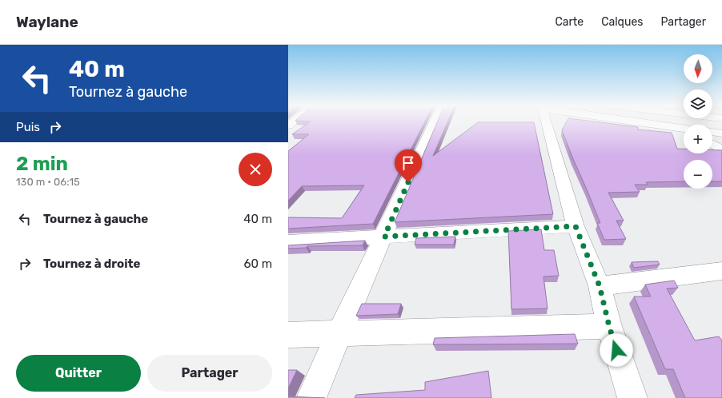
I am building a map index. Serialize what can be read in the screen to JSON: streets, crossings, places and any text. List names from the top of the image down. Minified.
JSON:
{"north":"bottom","page":{"header":"Waylane","nav":["Carte","Calques","Partager"],"turn":["40 m","Tournez à gauche"],"map_buttons":["+","−"],"then":"Puis","heading":["2 min","130 m · 06:15"],"list":[{"name":"Tournez à gauche","value":"40 m"},{"name":"Tournez à droite","value":"60 m"}],"buttons":["Quitter","Partager"]}}
